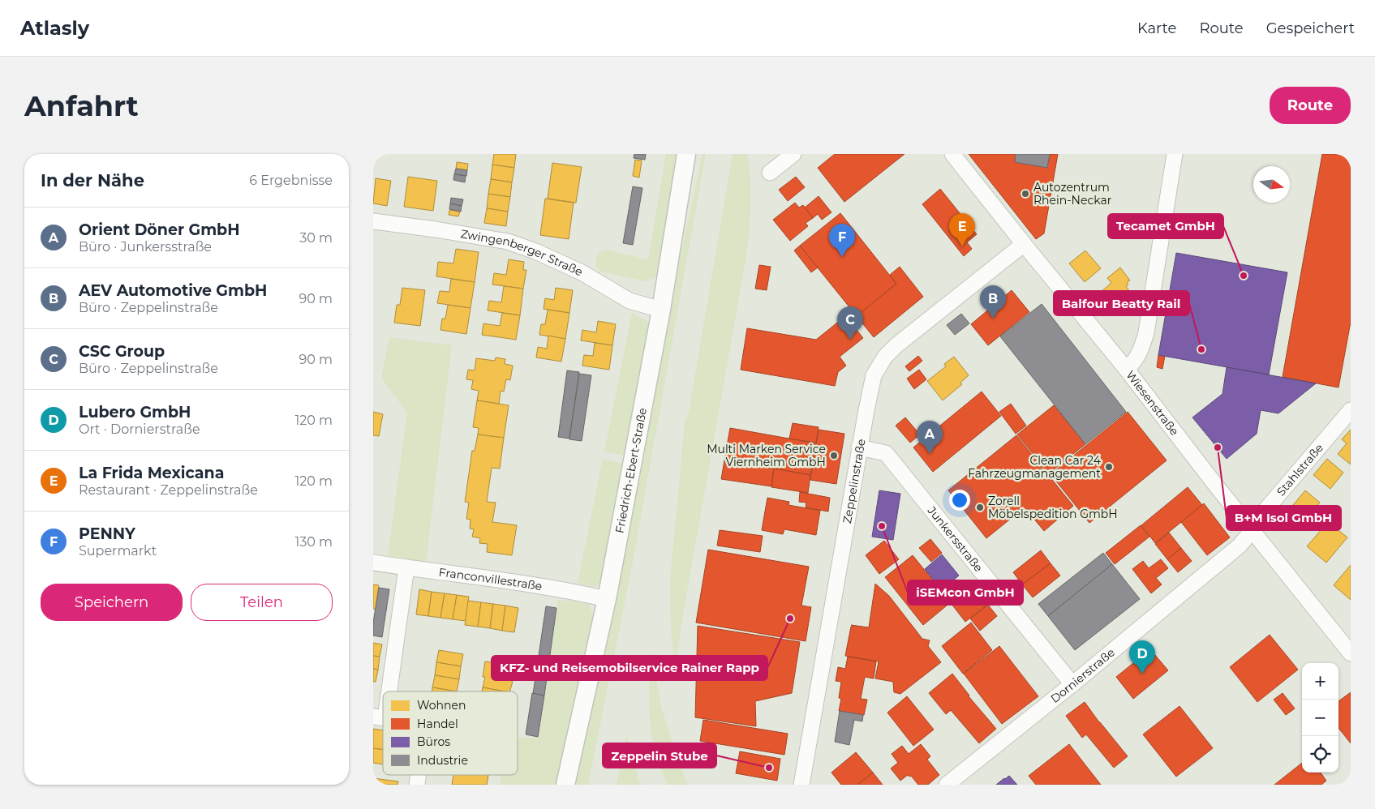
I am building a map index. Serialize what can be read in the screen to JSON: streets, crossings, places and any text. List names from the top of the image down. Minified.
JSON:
{"streets":{"street":["Zwingenberger Straße","Wiesenstraße","Stahlstraße","Friedrich-Ebert-Straße","Zeppelinstraße","Junkersstraße","Franconvillestraße","Dornierstraße"]},"crossings":[["Zwingenberger Straße","Friedrich-Ebert-Straße"],["Wiesenstraße","Stahlstraße"],["Wiesenstraße","Zeppelinstraße"],["Wiesenstraße","Dornierstraße"],["Stahlstraße","Dornierstraße"],["Friedrich-Ebert-Straße","Franconvillestraße"],["Zeppelinstraße","Junkersstraße"],["Junkersstraße","Dornierstraße"]],"places":["Autozentrum Rhein-Neckar","Tecamet GmbH","Balfour Beatty Rail","B+M Isol GmbH","Multi Marken Service Viernheim GmbH","Clean Car 24 Fahrzeugmanagement","Zorell Möbelspedition GmbH","iSEMcon GmbH","KFZ- und Reisemobilservice Rainer Rapp","Zeppelin Stube"],"legend":["Wohnen","Handel","Büros","Industrie"],"north":"right","page":{"header":"Atlasly","nav":["Karte","Route","Gespeichert"],"buttons":["Route",["Speichern","Teilen"]],"title":"Anfahrt","heading":["In der Nähe","6 Ergebnisse"],"list":[{"mark":"A","name":"Orient Döner GmbH","note":"Büro · Junkersstraße","value":"30 m"},{"mark":"B","name":"AEV Automotive GmbH","note":"Büro · Zeppelinstraße","value":"90 m"},{"mark":"C","name":"CSC Group","note":"Büro · Zeppelinstraße","value":"90 m"},{"mark":"D","name":"Lubero GmbH","note":"Ort · Dornierstraße","value":"120 m"},{"mark":"E","name":"La Frida Mexicana","note":"Restaurant · Zeppelinstraße","value":"120 m"},{"mark":"F","name":"PENNY","note":"Supermarkt","value":"130 m"}],"pins":["E","F","B","C","A","D"],"map_buttons":["+","−"]}}
